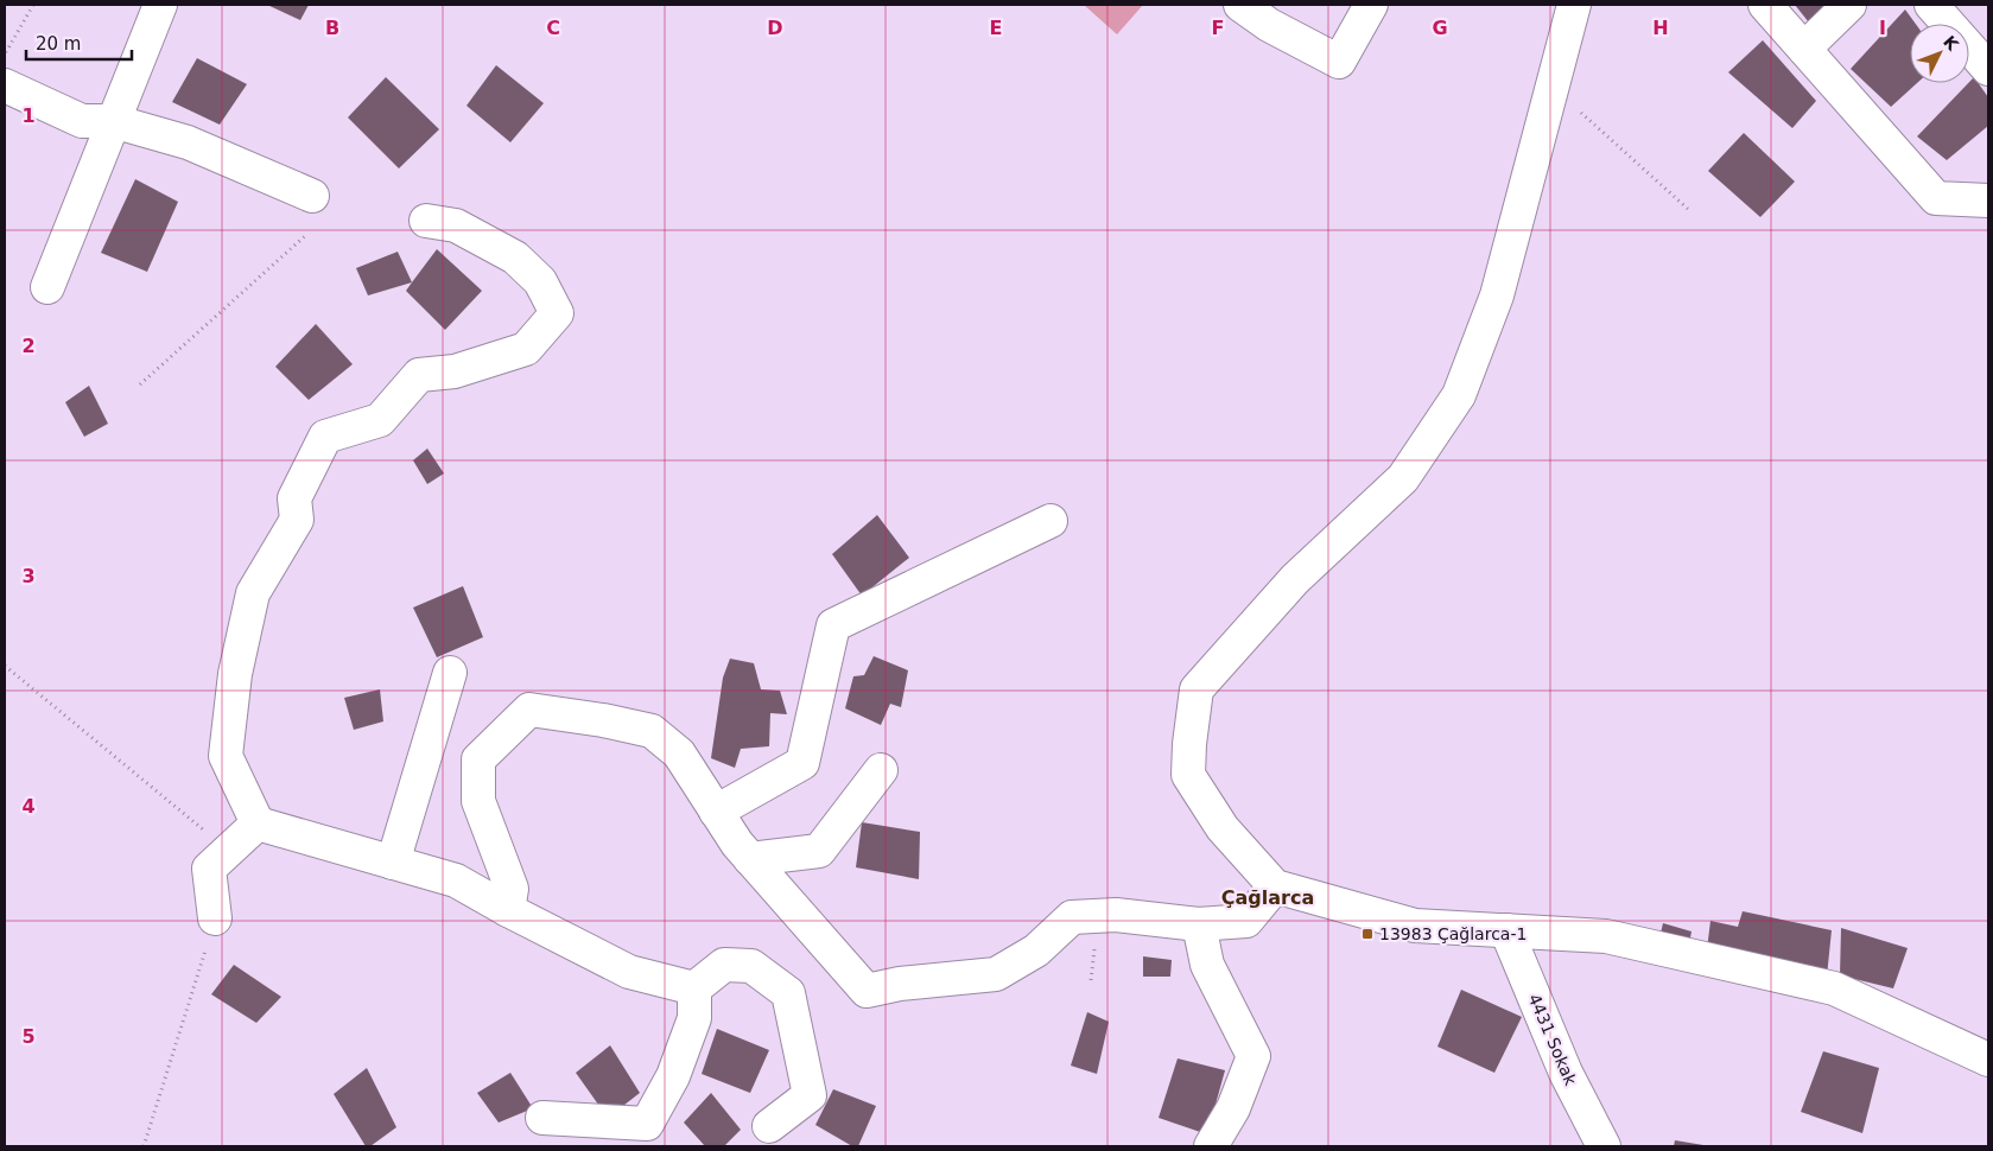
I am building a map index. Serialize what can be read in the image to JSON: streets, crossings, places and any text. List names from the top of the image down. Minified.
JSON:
{"streets":{"street":["4431 Sokak"]},"districts":["Çağlarca"],"places":{"transit":["13983 Çağlarca-1"]},"scale_bar":"20 m","north":"top right","grid":{"columns":["B","C","D","E","F","G","H","I"],"rows":["1","2","3","4","5"]}}
